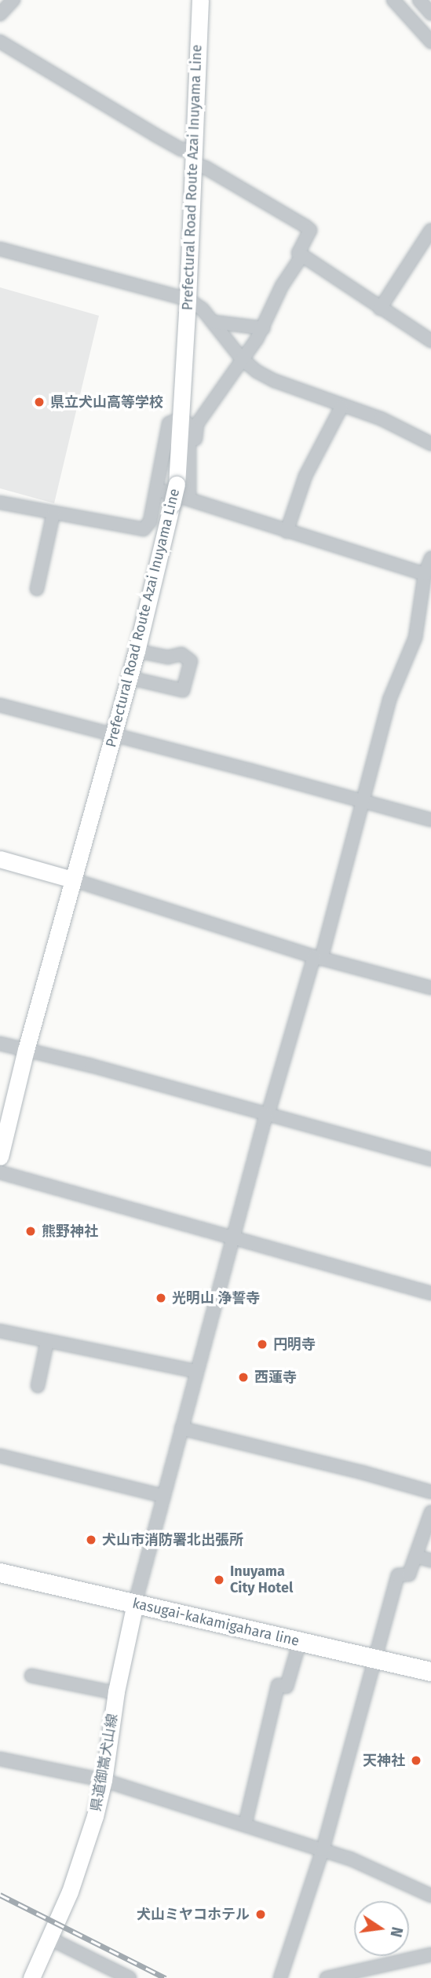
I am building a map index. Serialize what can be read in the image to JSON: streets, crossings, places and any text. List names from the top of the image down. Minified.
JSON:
{"streets":{"main road":["Prefectural Road Route Azai Inuyama Line","kasugai-kakamigahara line","県道御嵩犬山線"]},"crossings":[["kasugai-kakamigahara line","県道御嵩犬山線"]],"places":["県立犬山高等学校","熊野神社","光明山 浄誓寺","円明寺","西蓮寺","犬山市消防署北出張所","Inuyama City Hotel","天神社","犬山ミヤコホテル"],"north":"right"}
